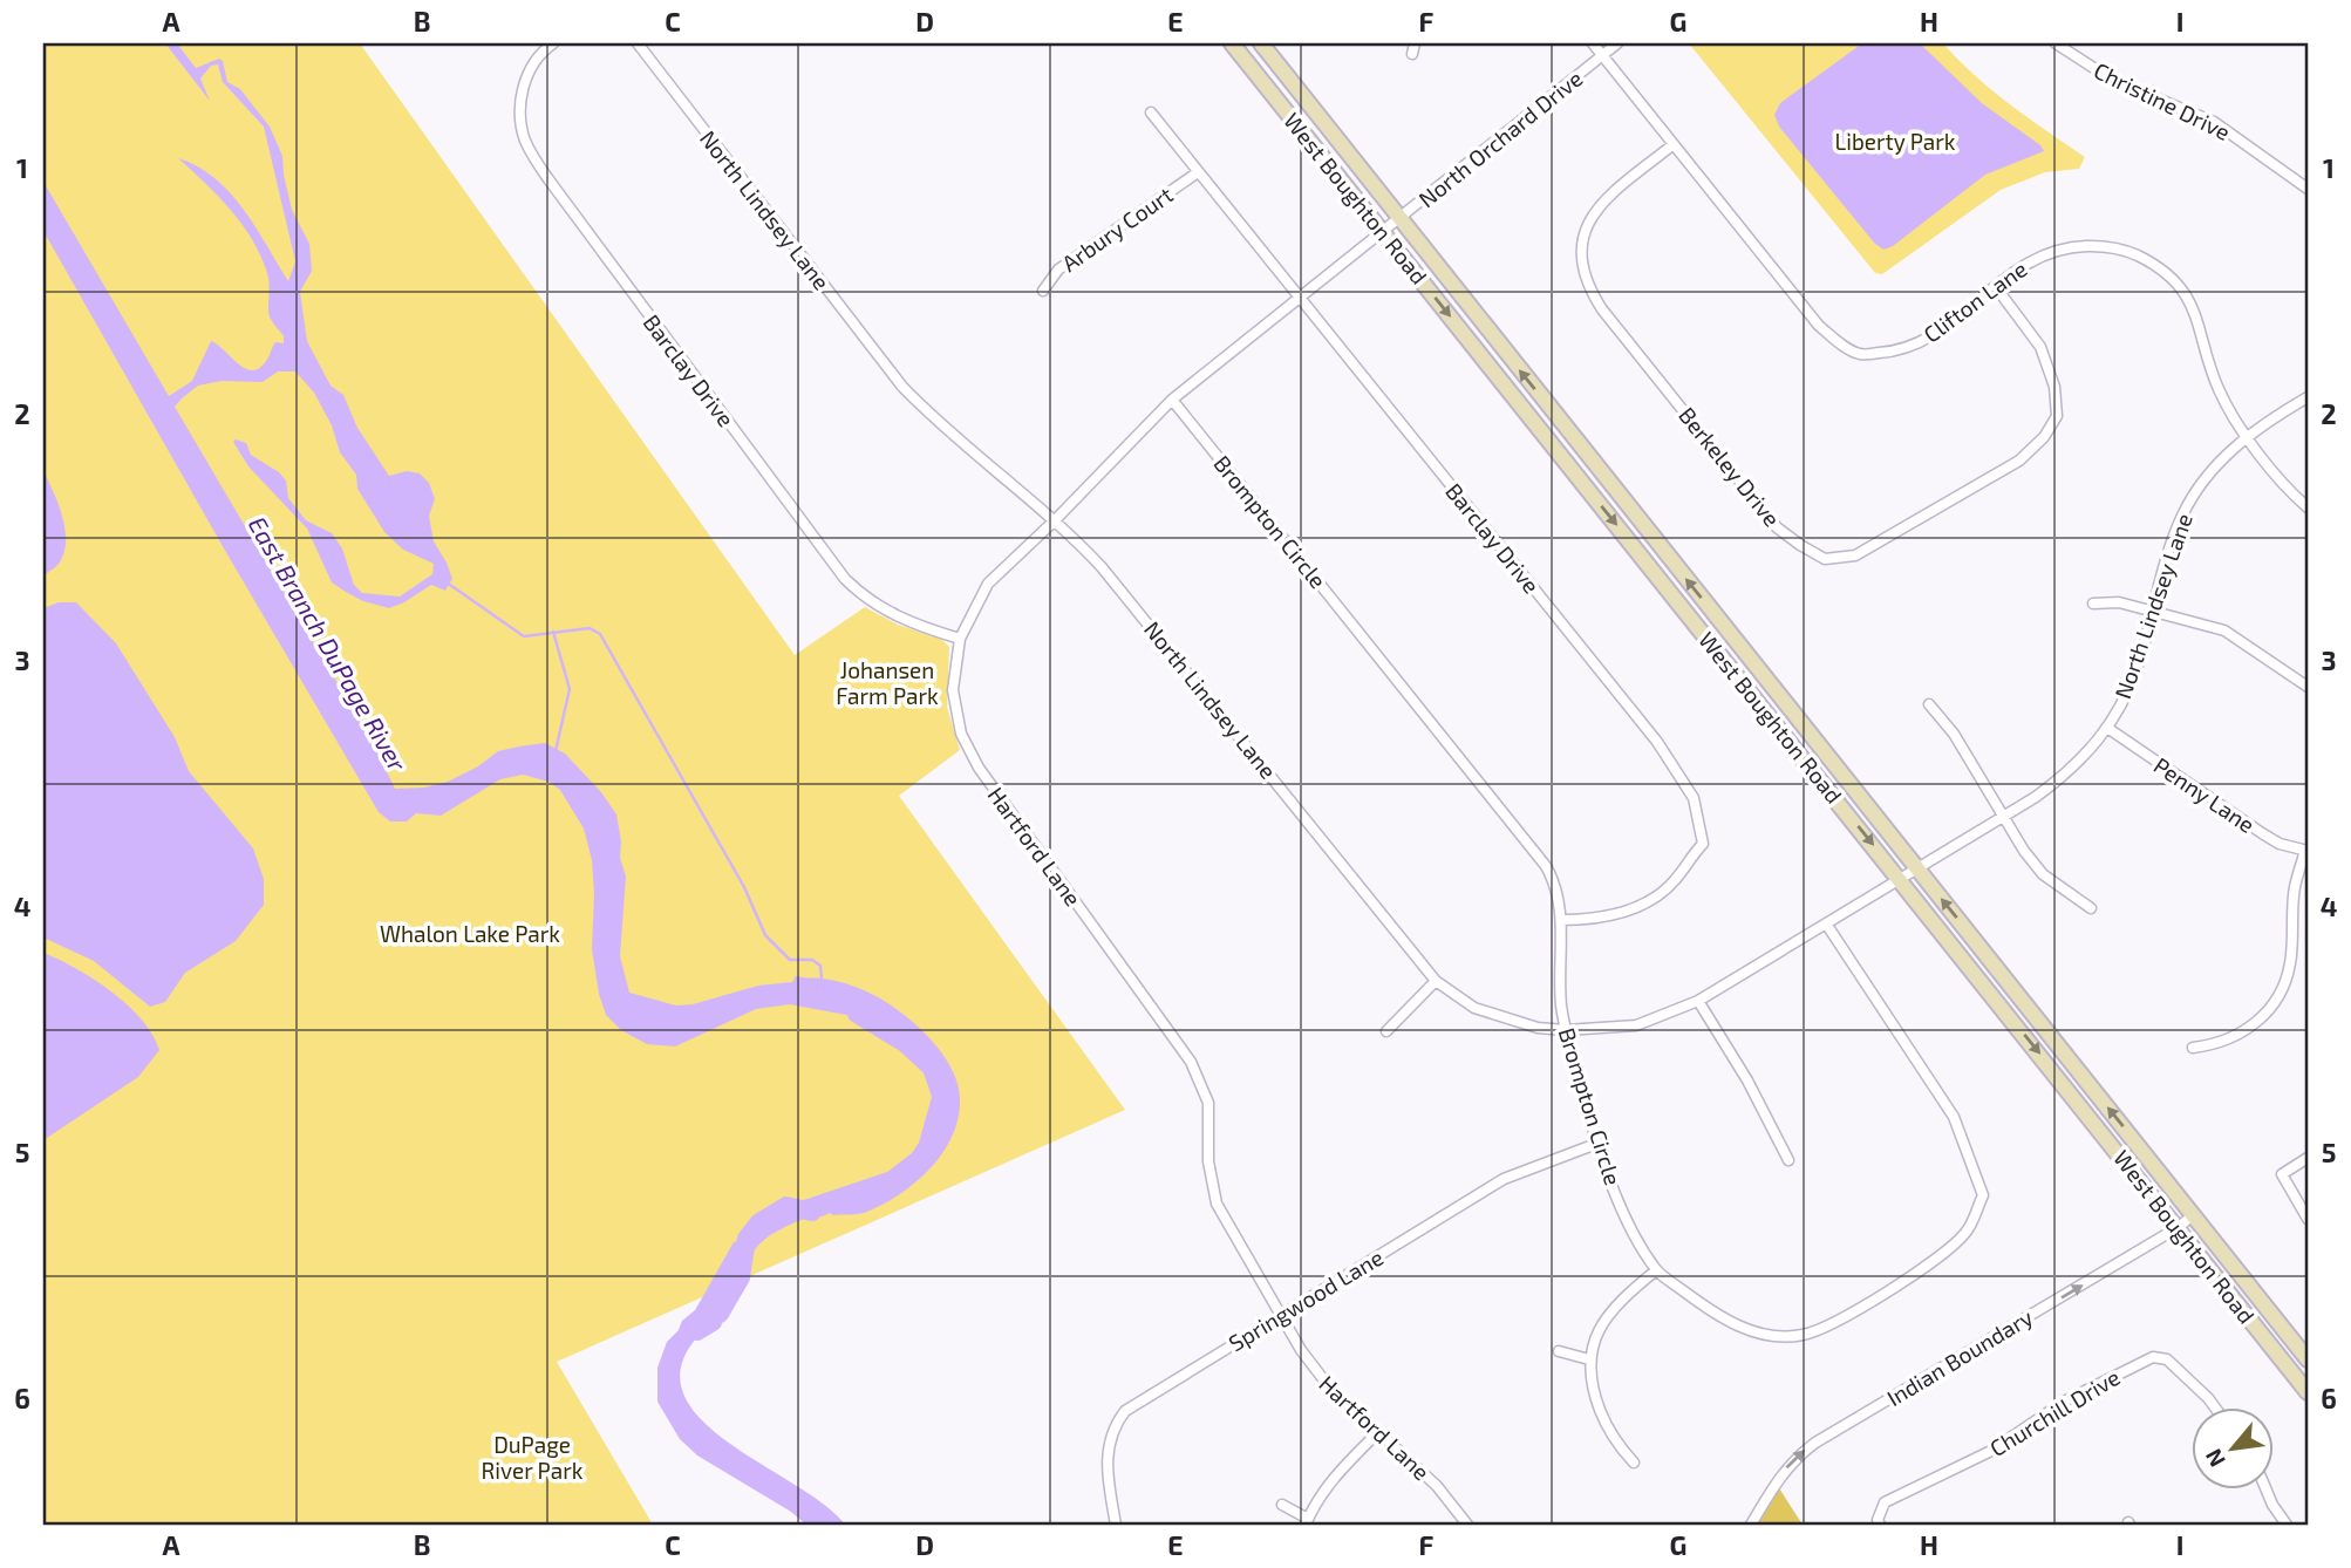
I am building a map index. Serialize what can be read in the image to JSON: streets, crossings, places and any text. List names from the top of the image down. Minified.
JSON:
{"streets":{"main road":["West Boughton Road"],"street":["Christine Drive","North Orchard Drive","North Lindsey Lane","Arbury Court","Clifton Lane","Barclay Drive","Berkeley Drive","Brompton Circle","Penny Lane","Hartford Lane","Springwood Lane","Indian Boundary","Churchill Drive"]},"crossings":[["North Orchard Drive","West Boughton Road"],["North Orchard Drive","Clifton Lane"],["North Orchard Drive","Hartford Lane"],["West Boughton Road","North Lindsey Lane"],["West Boughton Road","Hartford Lane"],["West Boughton Road","Indian Boundary"],["North Lindsey Lane","Clifton Lane"],["North Lindsey Lane","Brompton Circle"],["North Lindsey Lane","Penny Lane"],["North Lindsey Lane","Hartford Lane"],["Arbury Court","Barclay Drive"],["Clifton Lane","Berkeley Drive"],["Barclay Drive","Brompton Circle"],["Barclay Drive","Hartford Lane"],["Brompton Circle","Hartford Lane"],["Brompton Circle","Springwood Lane"],["Hartford Lane","Springwood Lane"]],"one_way":["Indian Boundary"],"water":["East Branch DuPage River"],"parks":["Liberty Park","Johansen Farm Park","Whalon Lake Park","DuPage River Park"],"north":"bottom left","grid":{"columns":["A","B","C","D","E","F","G","H","I"],"rows":["1","2","3","4","5","6"]}}
